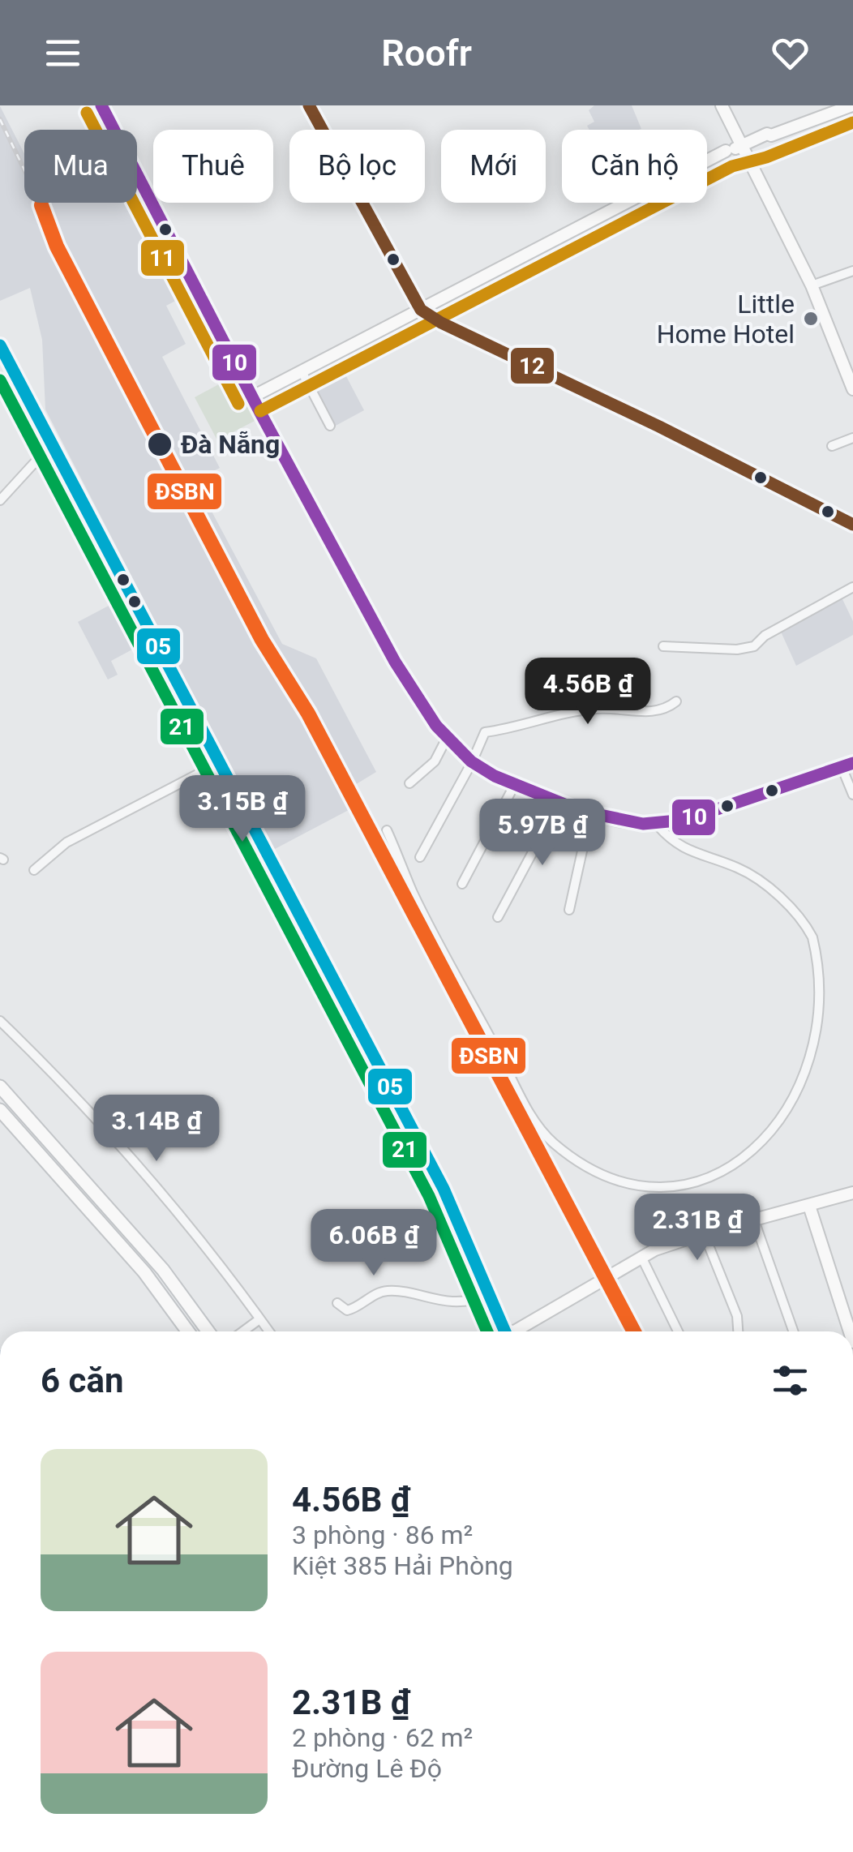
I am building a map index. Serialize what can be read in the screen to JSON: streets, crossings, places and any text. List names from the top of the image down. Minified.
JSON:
{"places":["Little Home Hotel","Đà Nẵng"],"lines":["transit line 10","transit line 12","transit line 11","transit line ĐSBN","transit line 05","transit line 21"],"page":{"header":"Roofr","chip":["Mua","Thuê","Bộ lọc","Mới","Căn hộ"],"price":["4.56B ₫","3.15B ₫","5.97B ₫","3.14B ₫","2.31B ₫","6.06B ₫"],"heading":"6 căn","list":[{"name":"4.56B ₫","note":"3 phòng · 86 m² · Kiệt 385 Hải Phòng"},{"name":"2.31B ₫","note":"2 phòng · 62 m² · Đường Lê Độ"}]}}
